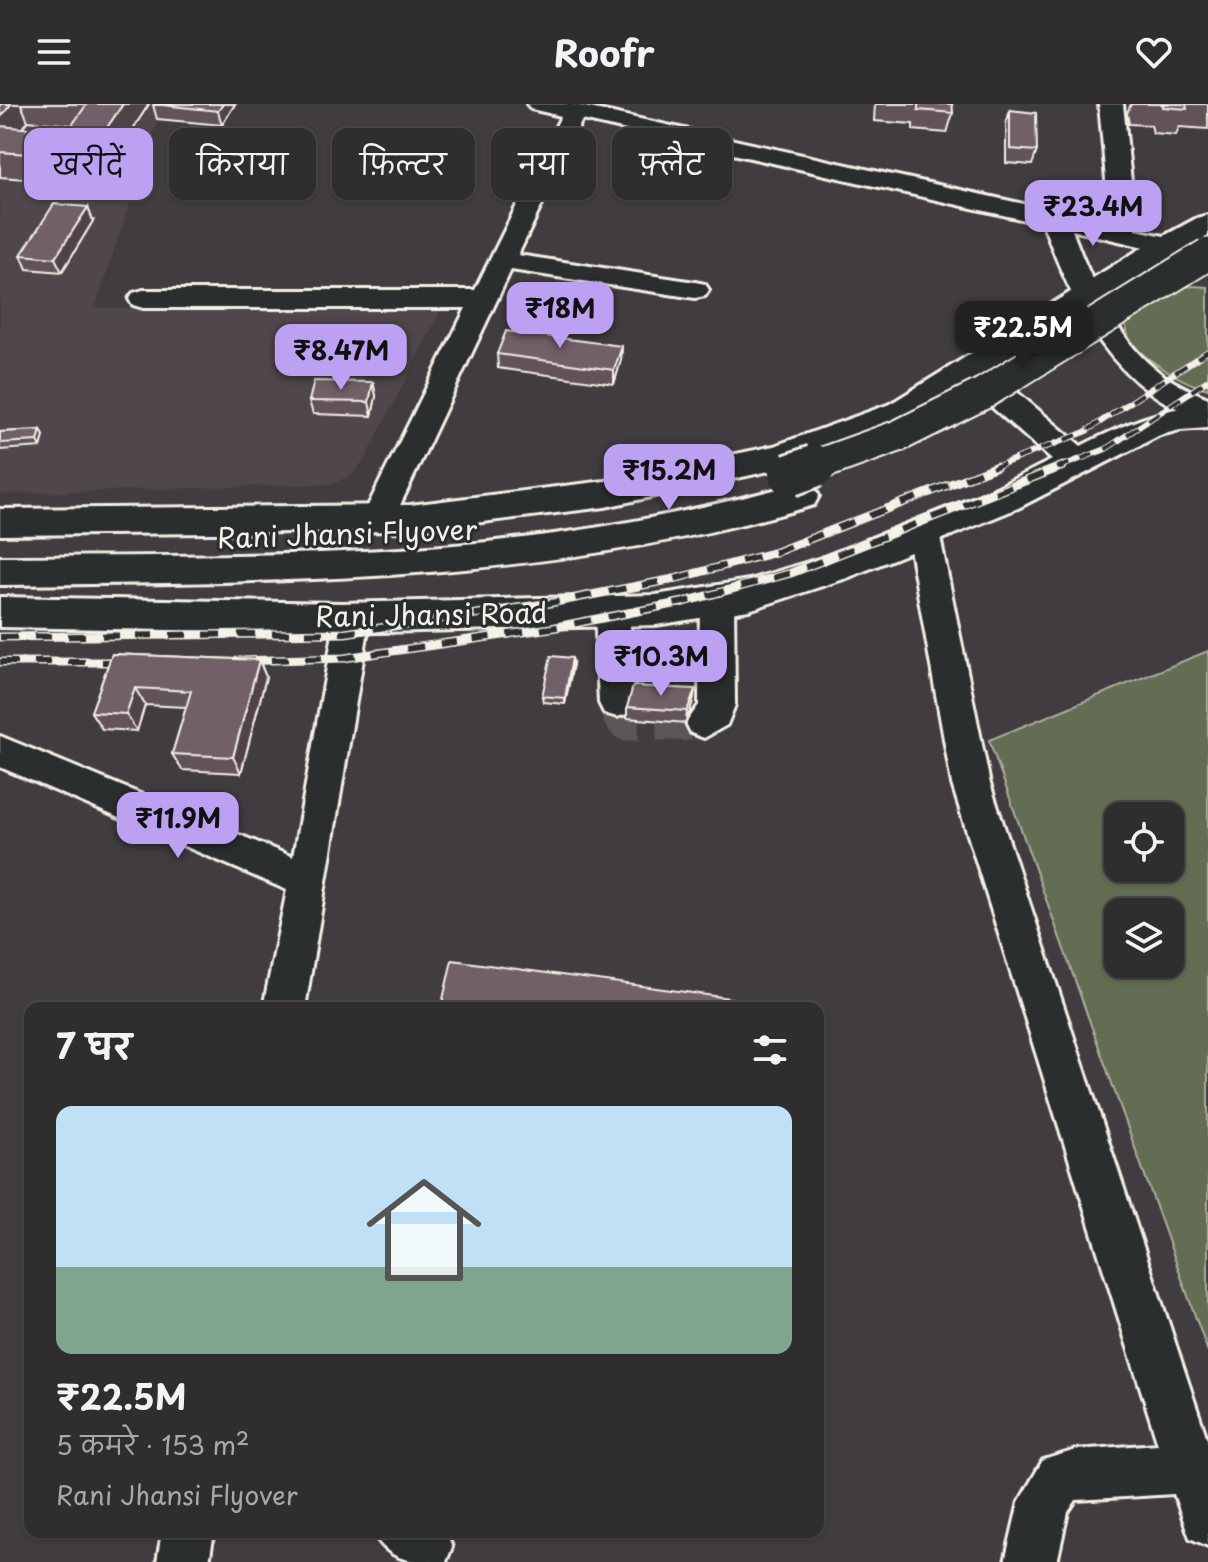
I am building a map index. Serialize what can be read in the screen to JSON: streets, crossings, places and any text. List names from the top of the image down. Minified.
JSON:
{"streets":{"main road":["Rani Jhansi Flyover","Rani Jhansi Road"]},"page":{"header":"Roofr","chip":["खरीदें","किराया","फ़िल्टर","नया","फ़्लैट"],"price":["₹23.4M","₹18M","₹22.5M","₹8.47M","₹15.2M","₹10.3M","₹11.9M"],"heading":"7 घर","list":[{"name":"₹22.5M","note":"5 कमरे · 153 m² · Rani Jhansi Flyover"}]}}
